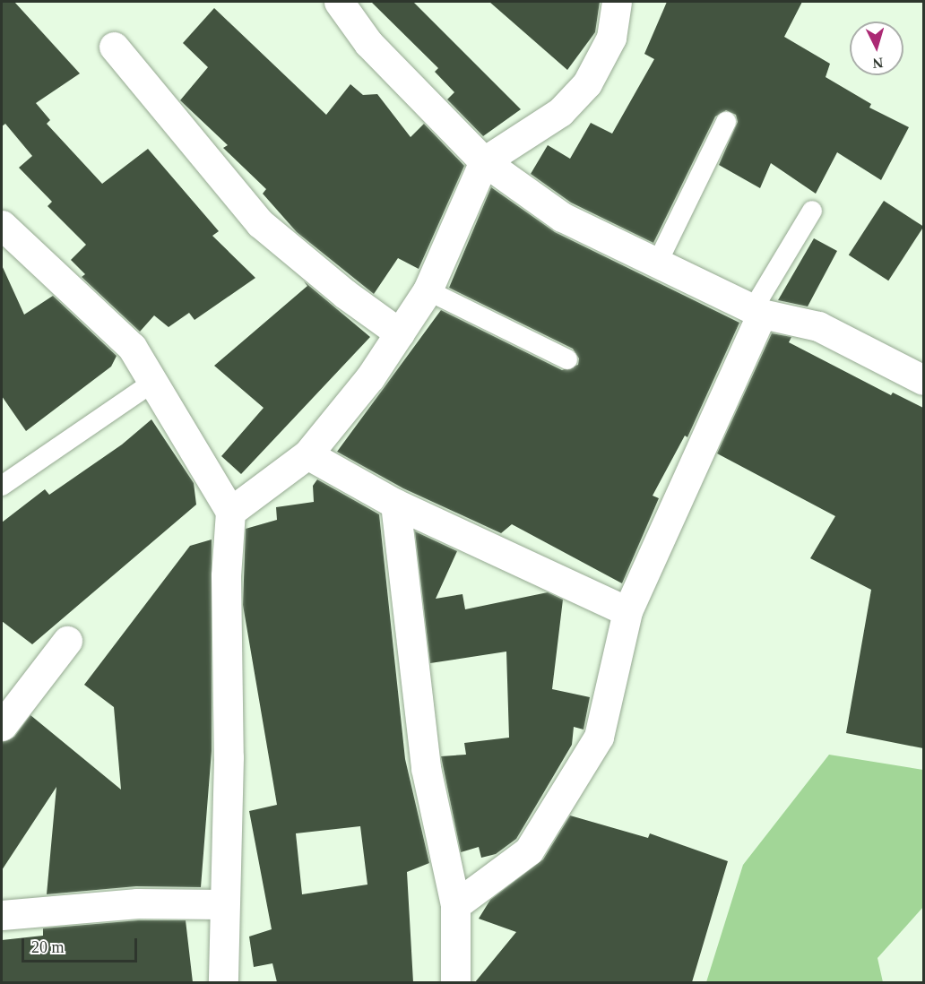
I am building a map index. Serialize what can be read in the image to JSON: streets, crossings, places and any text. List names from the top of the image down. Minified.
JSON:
{"scale_bar":"20 m","north":"bottom"}
